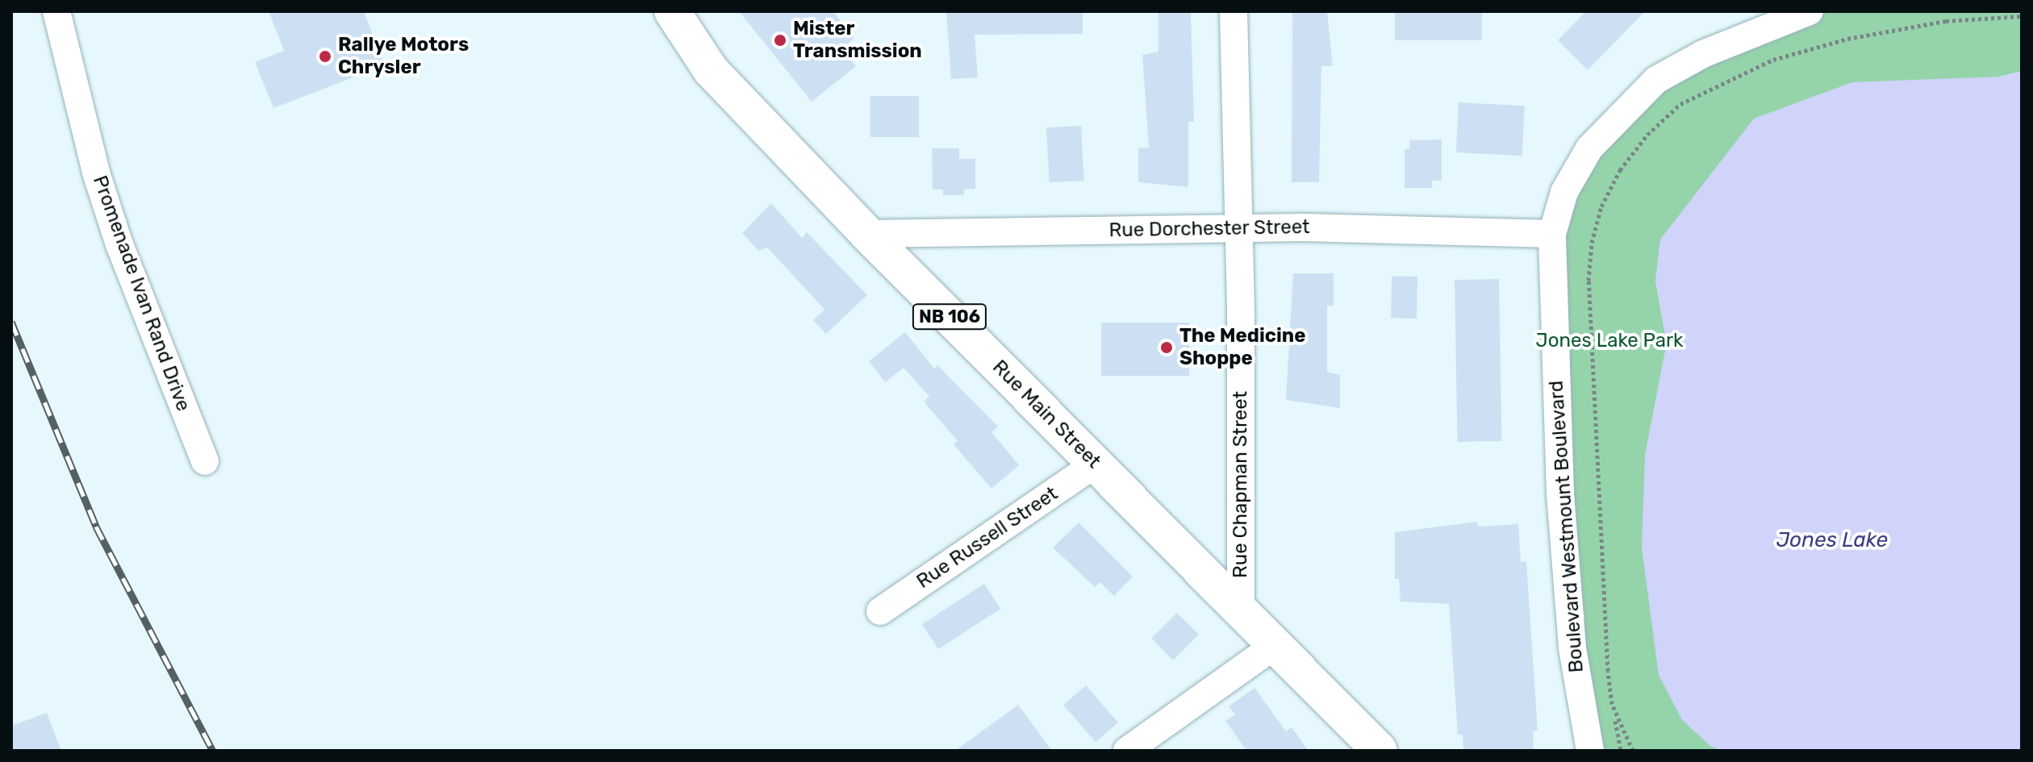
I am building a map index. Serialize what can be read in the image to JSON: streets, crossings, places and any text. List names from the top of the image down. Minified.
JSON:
{"streets":{"main road":["NB 106","Rue Main Street"],"street":["Rue Dorchester Street","Promenade Ivan Rand Drive","Rue Chapman Street","Boulevard Westmount Boulevard","Rue Russell Street"]},"crossings":[["Rue Dorchester Street","Rue Main Street"],["Rue Dorchester Street","Rue Chapman Street"],["Rue Dorchester Street","Boulevard Westmount Boulevard"],["Rue Main Street","Rue Chapman Street"],["Rue Main Street","Rue Russell Street"]],"water":["Jones Lake"],"parks":["Jones Lake Park"],"places":["Mister Transmission","Rallye Motors Chrysler","The Medicine Shoppe"]}
